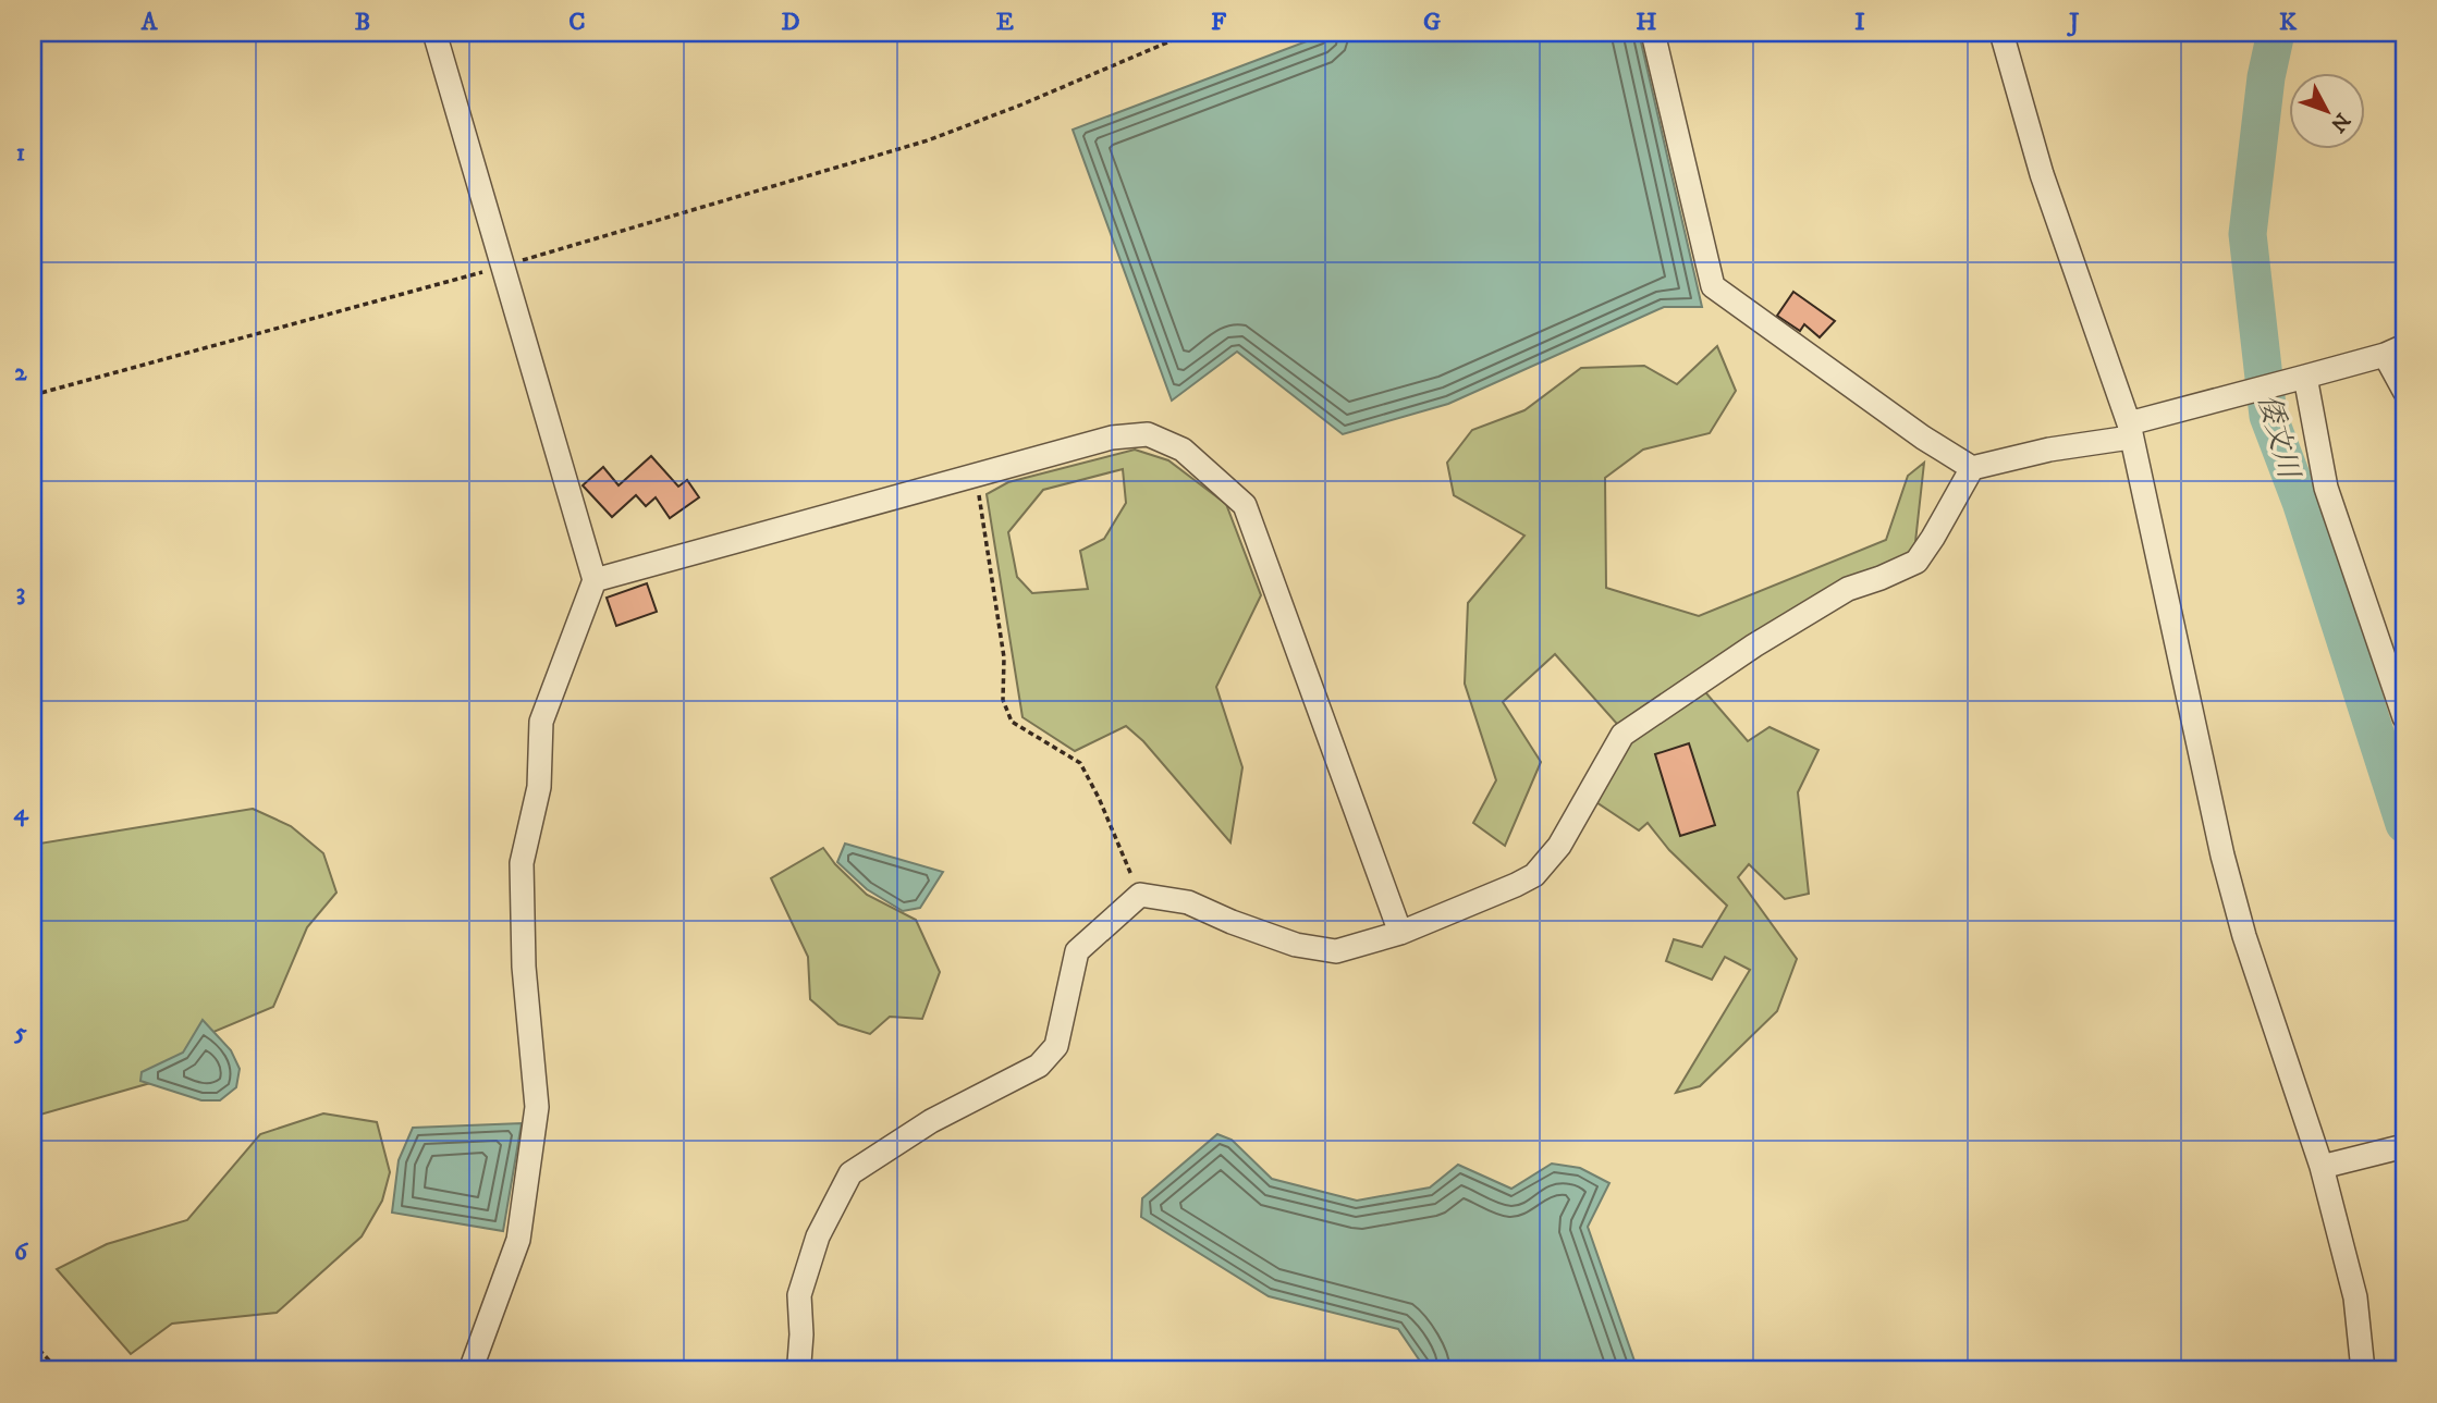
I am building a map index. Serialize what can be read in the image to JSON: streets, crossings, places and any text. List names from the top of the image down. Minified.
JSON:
{"water":["倭文川"],"north":"bottom right","grid":{"columns":["A","B","C","D","E","F","G","H","I","J","K"],"rows":["1","2","3","4","5","6"]}}
